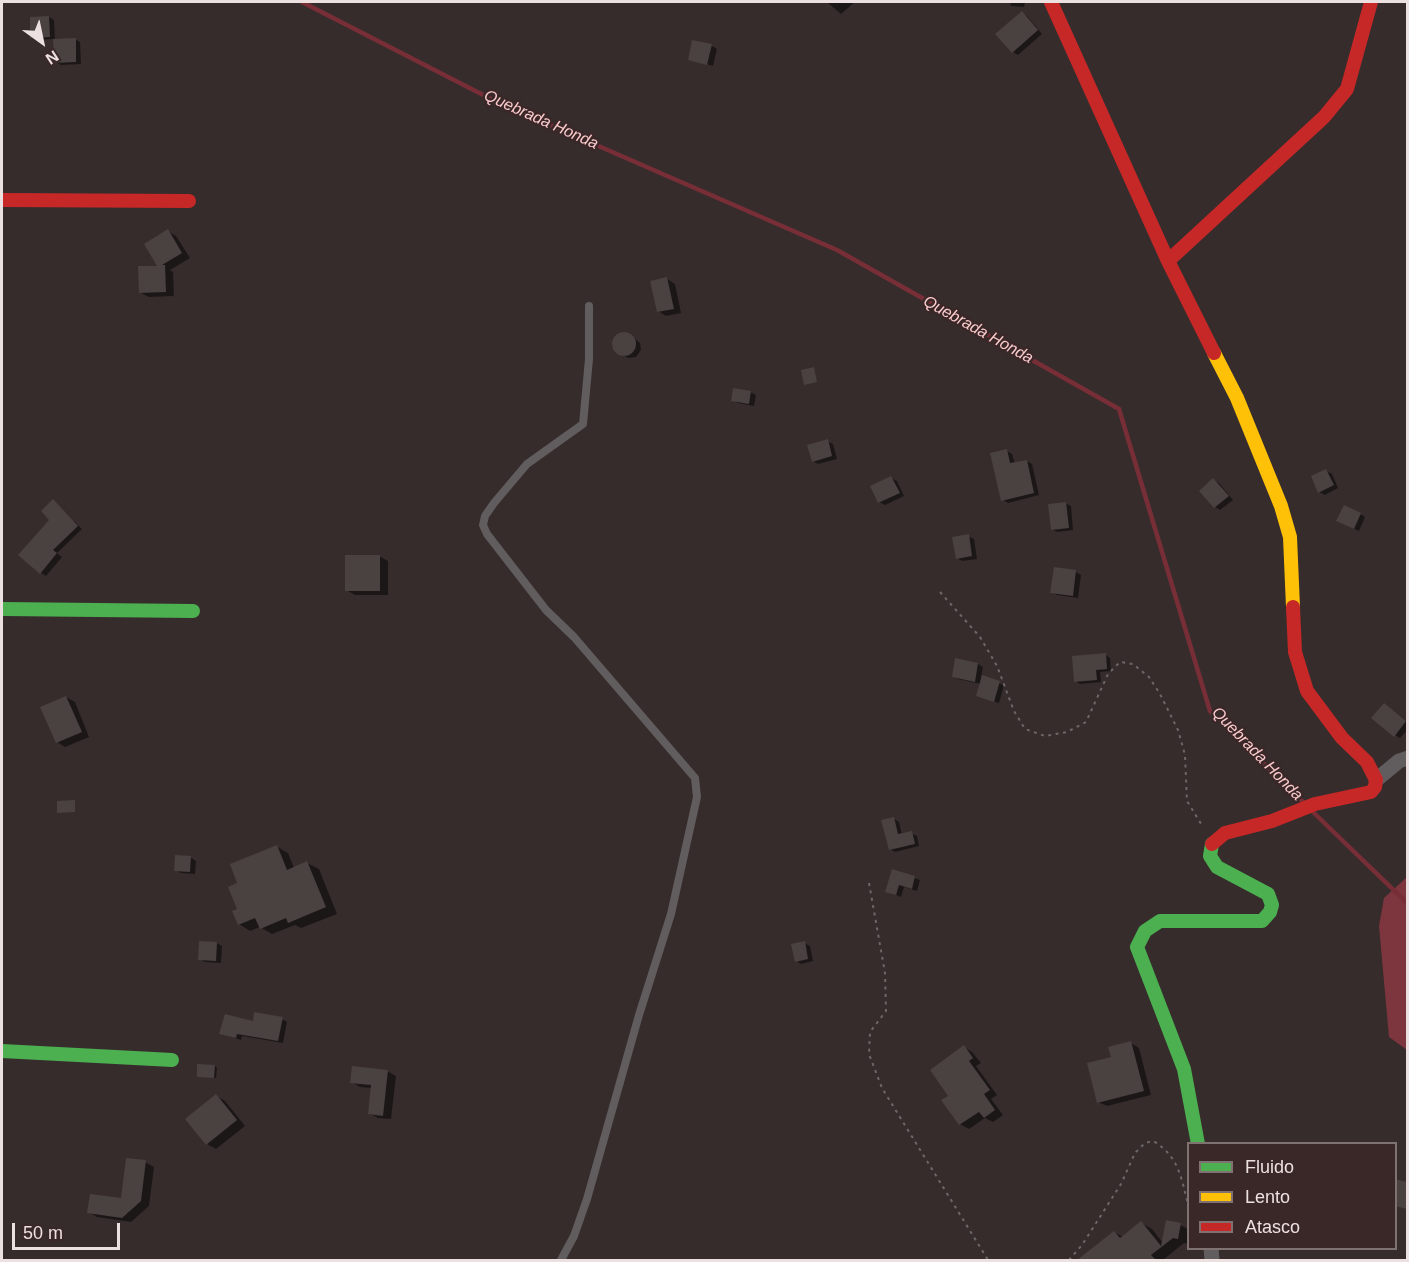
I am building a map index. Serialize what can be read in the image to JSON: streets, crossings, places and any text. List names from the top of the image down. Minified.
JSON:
{"water":["Quebrada Honda"],"legend":["Fluido","Lento","Atasco"],"scale_bar":"50 m","north":"bottom right"}
